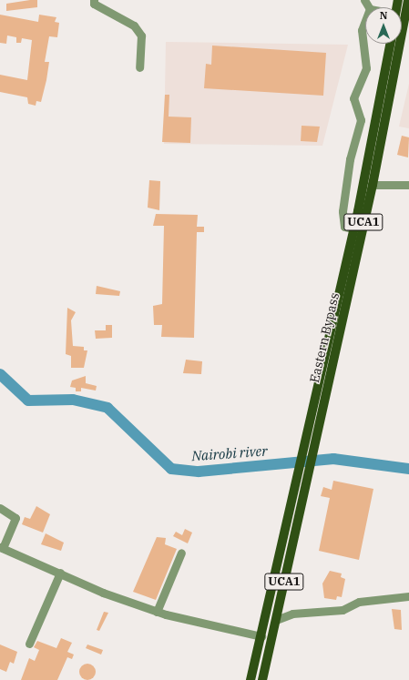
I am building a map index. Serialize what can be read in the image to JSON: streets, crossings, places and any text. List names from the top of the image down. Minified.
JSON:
{"streets":{"main road":["UCA1","Eastern Bypass"]},"water":["Nairobi river"],"north":"top"}
